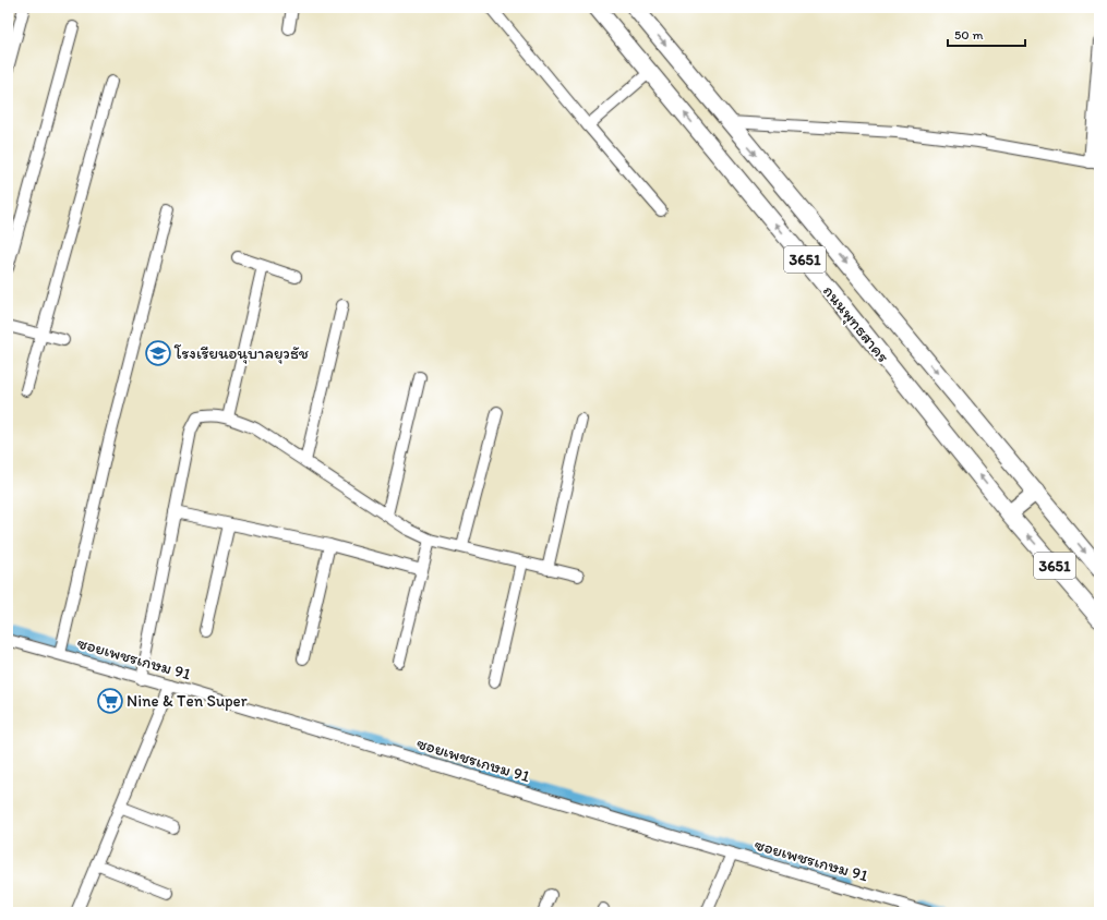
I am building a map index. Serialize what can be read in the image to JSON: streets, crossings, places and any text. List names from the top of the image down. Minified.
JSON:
{"streets":{"main road":["3651","ถนนพุทธสาคร"],"street":["ซอยเพชรเกษม 91"]},"places":{"school or university":["โรงเรียนอนุบาลยุวธัช"],"supermarket":["Nine & Ten Super"]},"scale_bar":"50 m"}
